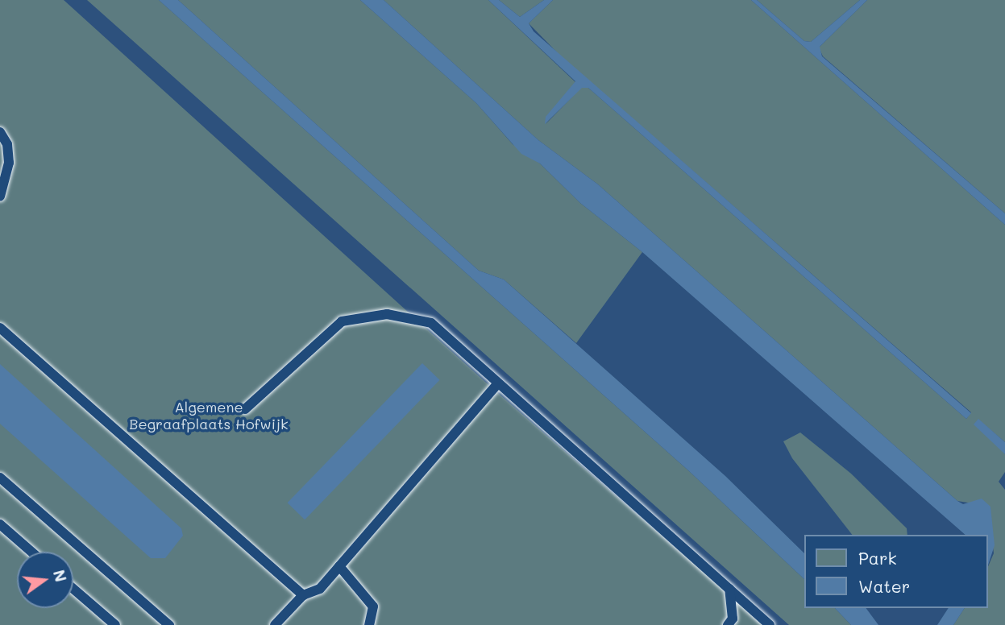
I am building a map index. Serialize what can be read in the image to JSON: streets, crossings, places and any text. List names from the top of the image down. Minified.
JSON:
{"parks":["Algemene Begraafplaats Hofwijk"],"legend":["Park","Water"],"north":"right"}
